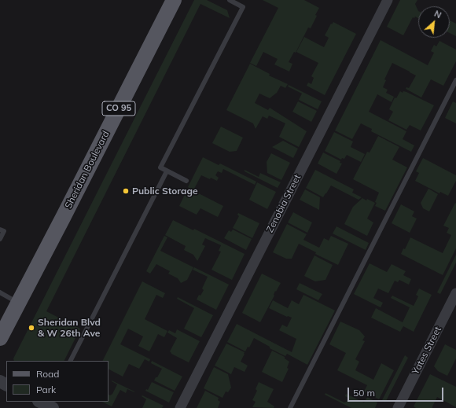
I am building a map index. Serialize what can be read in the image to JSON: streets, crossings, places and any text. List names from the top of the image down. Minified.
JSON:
{"streets":{"main road":["CO 95","Sheridan Boulevard"],"street":["Zenobia Street","Yates Street"]},"places":["Public Storage","Sheridan Blvd & W 26th Ave"],"legend":["Road","Park"],"scale_bar":"50 m","north":"top right"}
